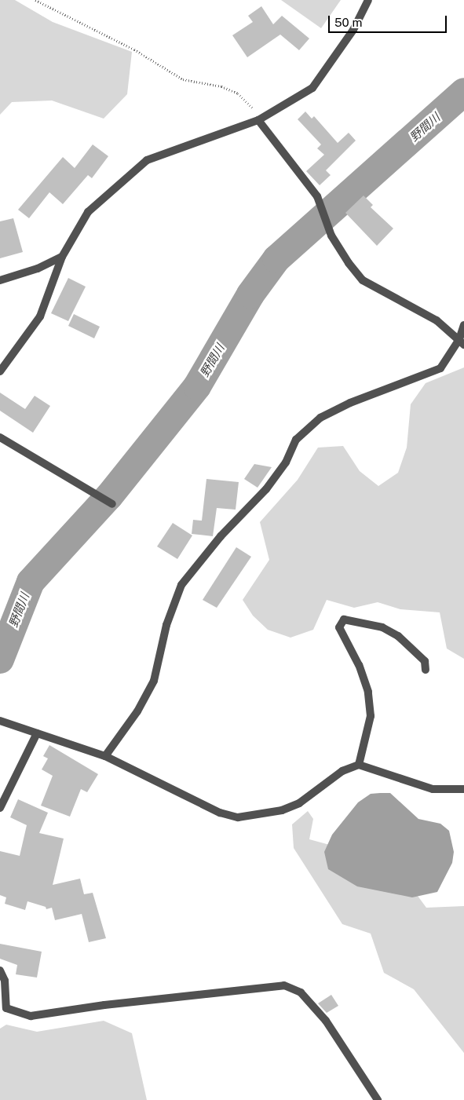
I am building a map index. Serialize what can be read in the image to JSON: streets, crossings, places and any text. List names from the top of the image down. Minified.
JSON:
{"water":["野間川"],"scale_bar":"50 m"}
